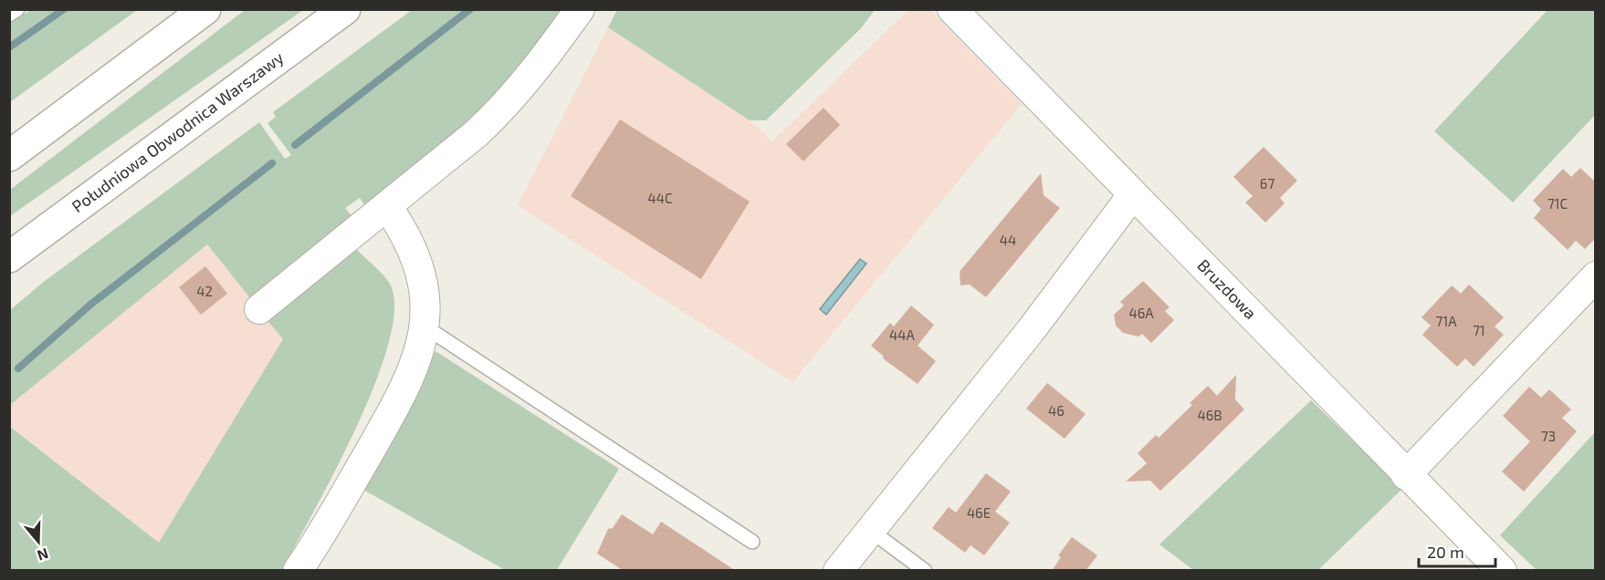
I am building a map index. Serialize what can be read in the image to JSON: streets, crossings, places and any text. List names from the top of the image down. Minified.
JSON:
{"streets":{"highway":["Południowa Obwodnica Warszawy"],"street":["Bruzdowa"]},"house_numbers":["67","44C","71C","44","42","46A","71A","71","44A","46","46B","73","46E"],"scale_bar":"20 m","north":"bottom"}
